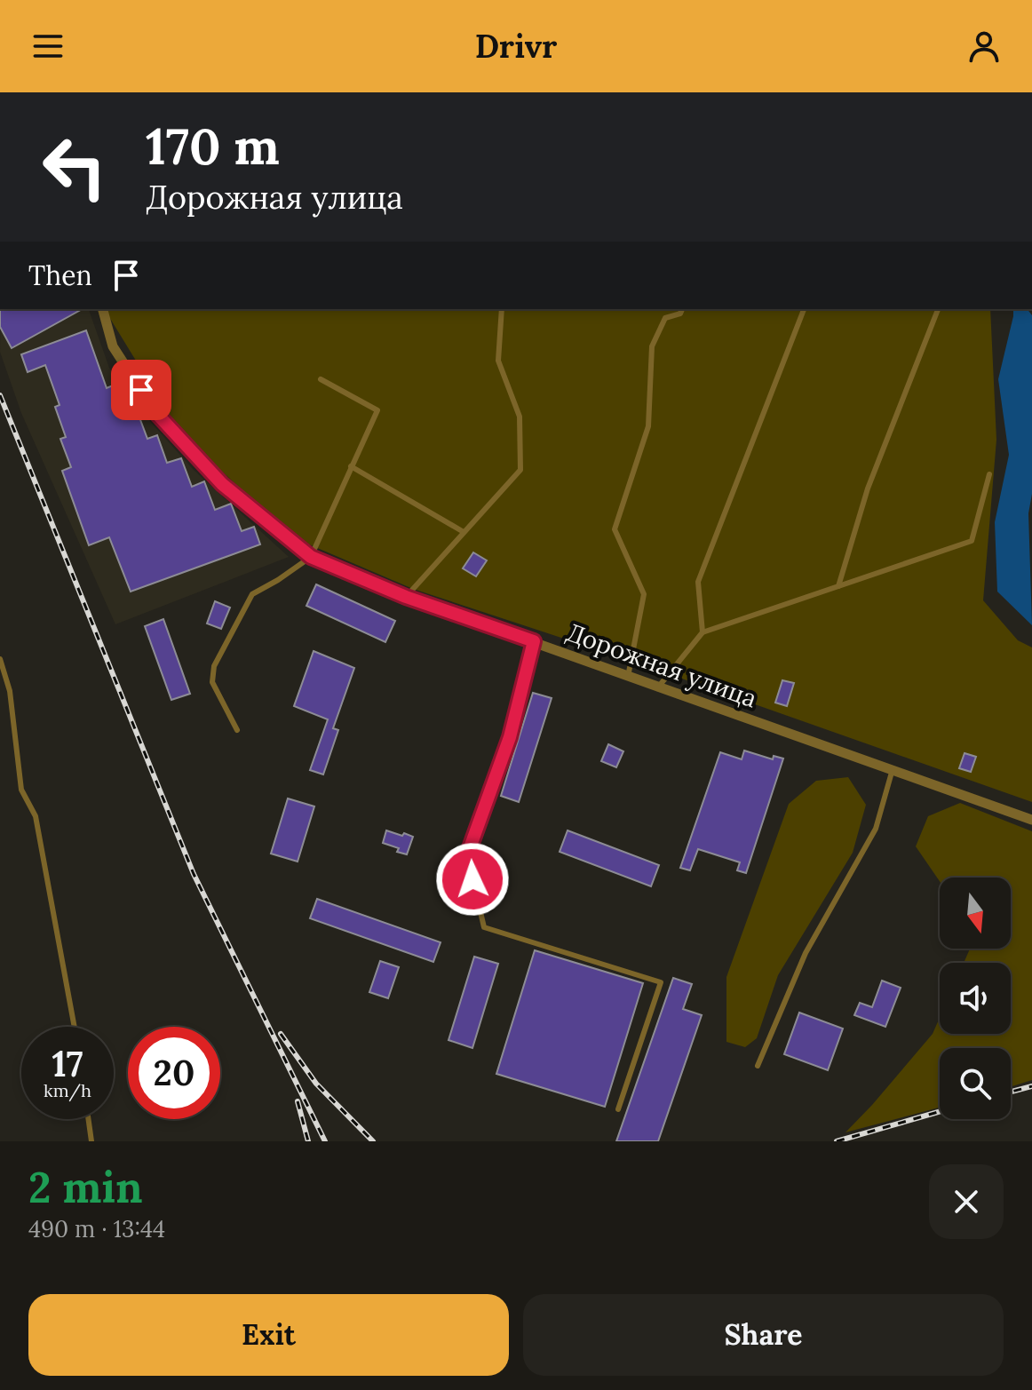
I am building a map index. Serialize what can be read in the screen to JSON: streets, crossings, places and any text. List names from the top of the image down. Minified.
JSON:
{"streets":{"street":["Дорожная улица"]},"north":"bottom","page":{"header":"Drivr","turn":["170 m","Дорожная улица"],"then":"Then","speed":"17 km/h","limit":"20","heading":["2 min","490 m · 13:44"],"buttons":["Exit","Share"]}}
